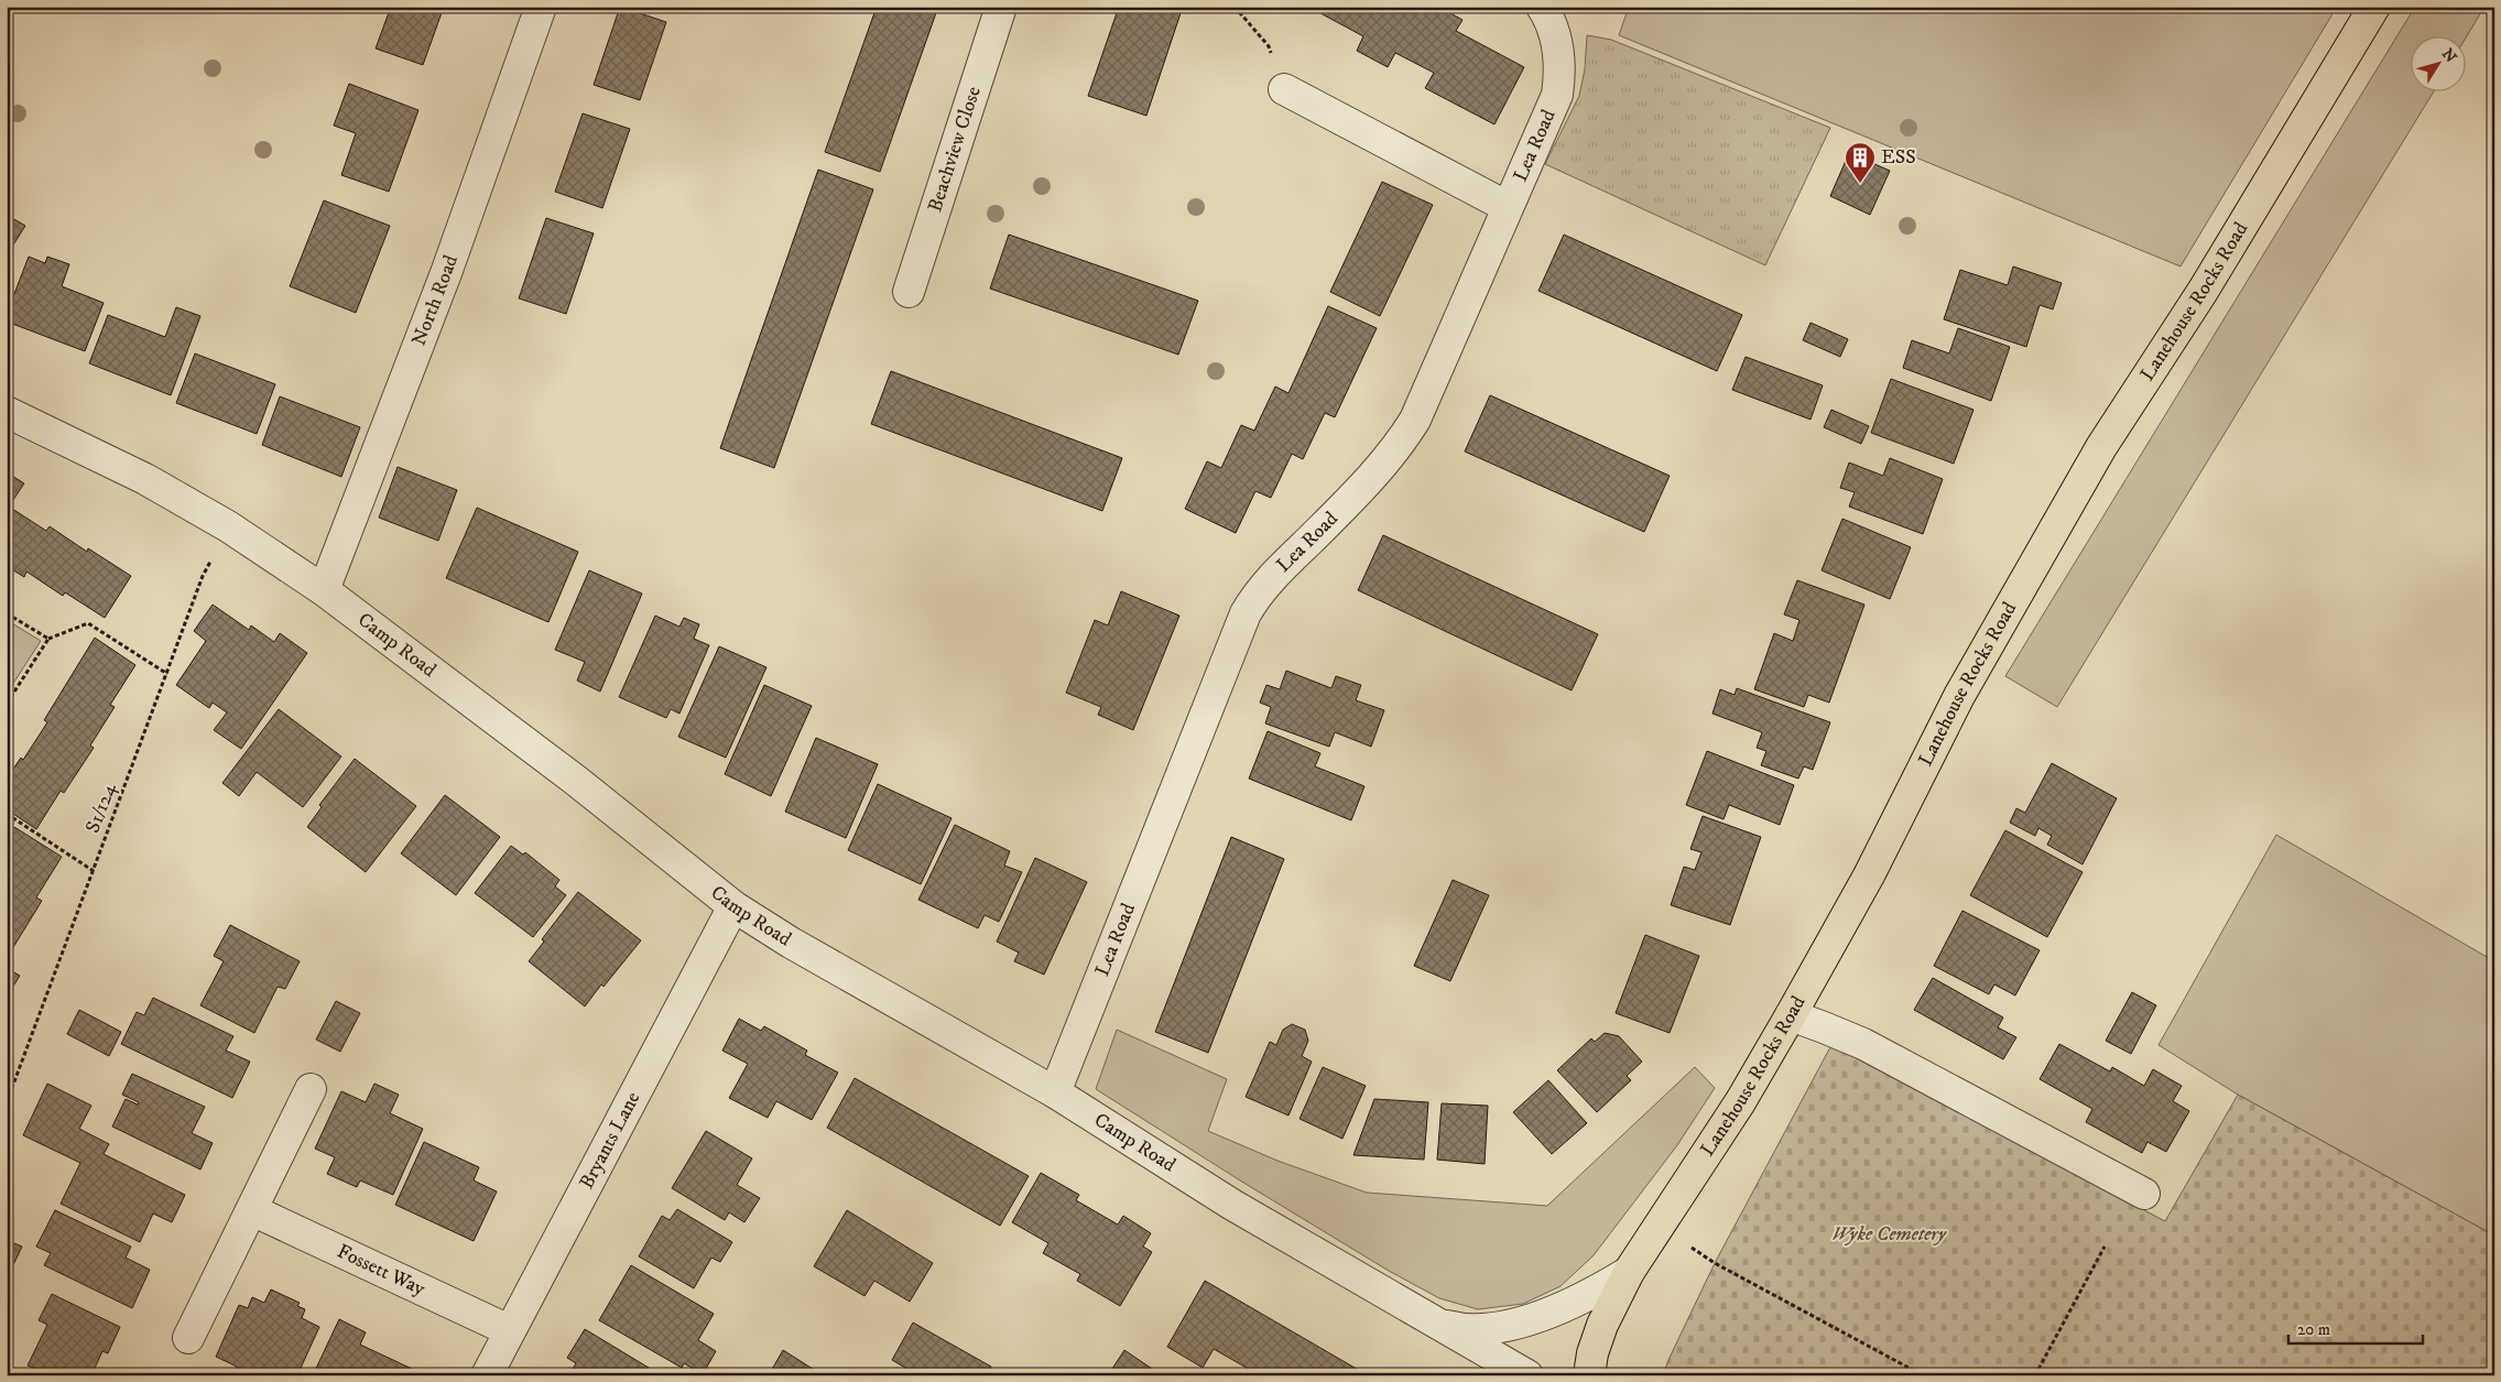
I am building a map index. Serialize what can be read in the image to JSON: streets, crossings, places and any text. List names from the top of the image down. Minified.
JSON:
{"streets":{"main road":["Lanehouse Rocks Road"],"street":["Lea Road","Beachview Close","North Road","Camp Road","Bryants Lane","Fossett Way"],"path":["S1/124"]},"crossings":[["Lea Road","Camp Road"],["North Road","Camp Road"],["Camp Road","S1/124"],["Camp Road","Bryants Lane"],["Bryants Lane","Fossett Way"]],"parks":["Wyke Cemetery"],"places":{"building":["ESS"]},"scale_bar":"20 m","north":"top right"}
